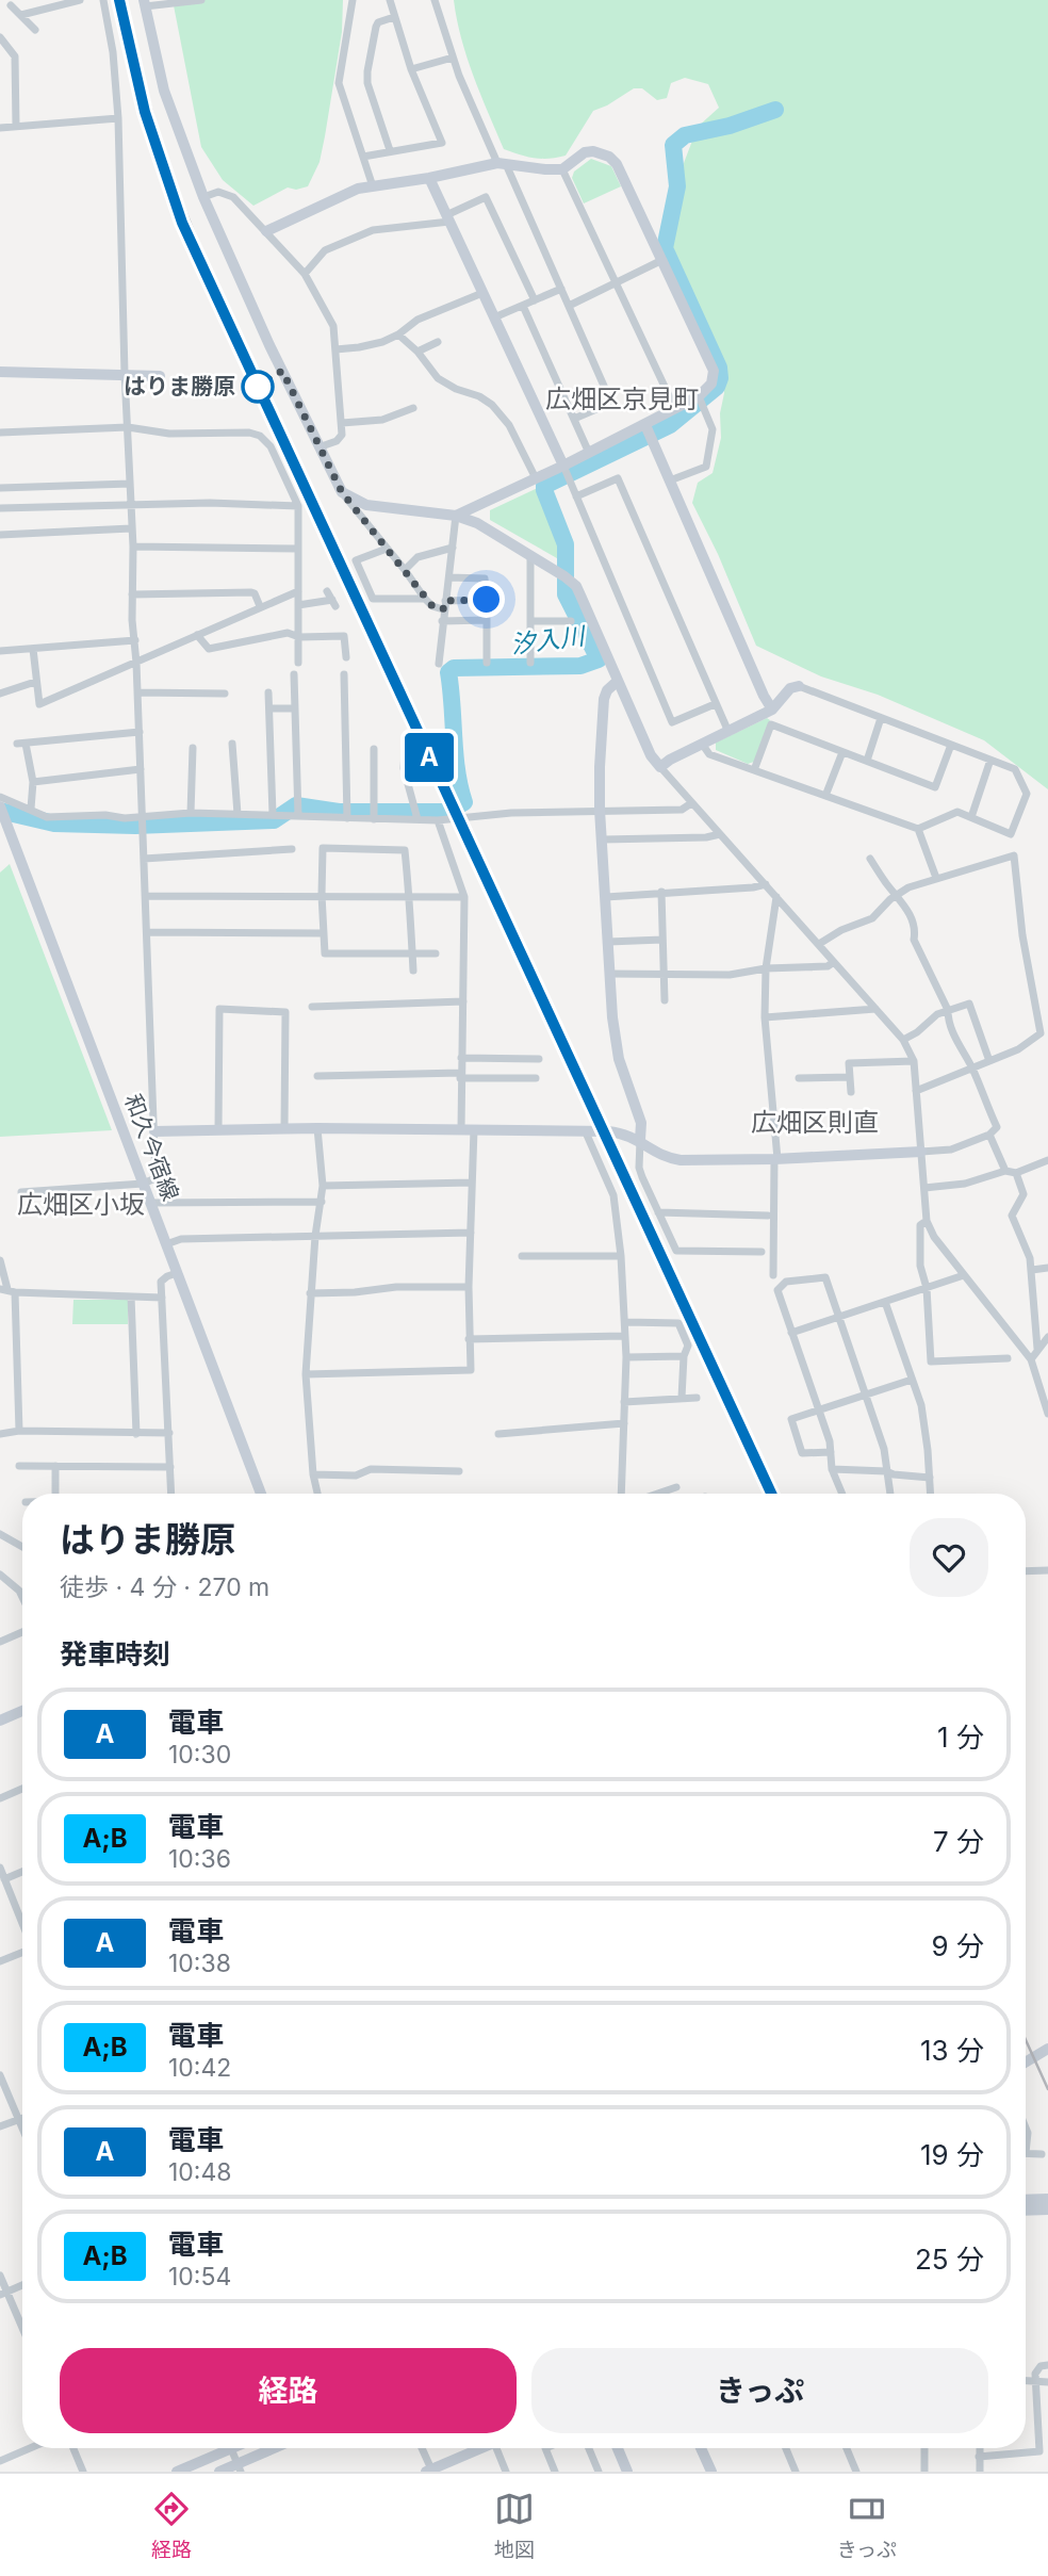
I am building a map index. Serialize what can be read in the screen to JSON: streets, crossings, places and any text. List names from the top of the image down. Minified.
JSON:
{"streets":{"street":["和久今宿線"]},"districts":["広畑区京見町","広畑区則直","広畑区小坂"],"water":["汐入川"],"places":["はりま勝原"],"page":{"on_map":"A","heading":[["はりま勝原","徒歩 · 4 分 · 270 m"],"発車時刻"],"list":[{"mark":"A","name":"電車","note":"10:30","value":"1 分"},{"mark":"A;B","name":"電車","note":"10:36","value":"7 分"},{"mark":"A","name":"電車","note":"10:38","value":"9 分"},{"mark":"A;B","name":"電車","note":"10:42","value":"13 分"},{"mark":"A","name":"電車","note":"10:48","value":"19 分"},{"mark":"A;B","name":"電車","note":"10:54","value":"25 分"}],"buttons":["経路","きっぷ"],"tabs":["経路","地図","きっぷ"]}}
